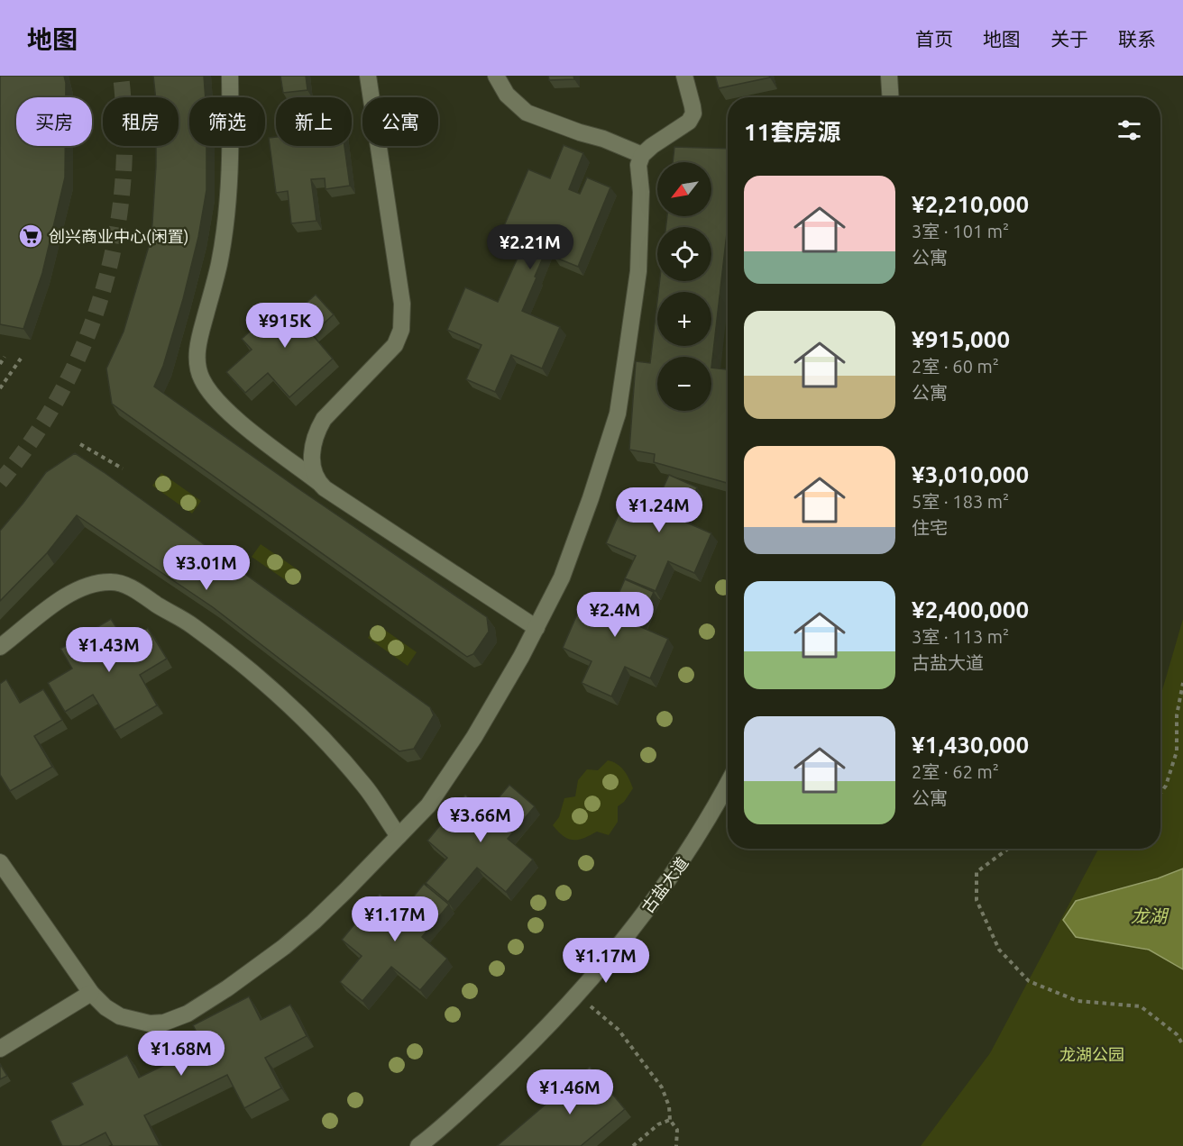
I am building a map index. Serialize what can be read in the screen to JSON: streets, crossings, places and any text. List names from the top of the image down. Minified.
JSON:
{"streets":{"street":["古盐大道"]},"water":["龙湖"],"parks":["龙湖公园"],"places":{"supermarket":["创兴商业中心(闲置)"]},"north":"bottom left","page":{"header":"地图","nav":["首页","地图","关于","联系"],"chip":["买房","租房","筛选","新上","公寓"],"heading":"11套房源","map_buttons":["+","−"],"list":[{"name":"¥2,210,000","note":"3室 · 101 m² · 公寓"},{"name":"¥915,000","note":"2室 · 60 m² · 公寓"},{"name":"¥3,010,000","note":"5室 · 183 m² · 住宅"},{"name":"¥2,400,000","note":"3室 · 113 m² · 古盐大道"},{"name":"¥1,430,000","note":"2室 · 62 m² · 公寓"}],"price":["¥2.21M","¥915K","¥1.24M","¥3.01M","¥2.4M","¥1.43M","¥3.66M","¥1.17M","¥1.17M","¥1.68M","¥1.46M"]}}
